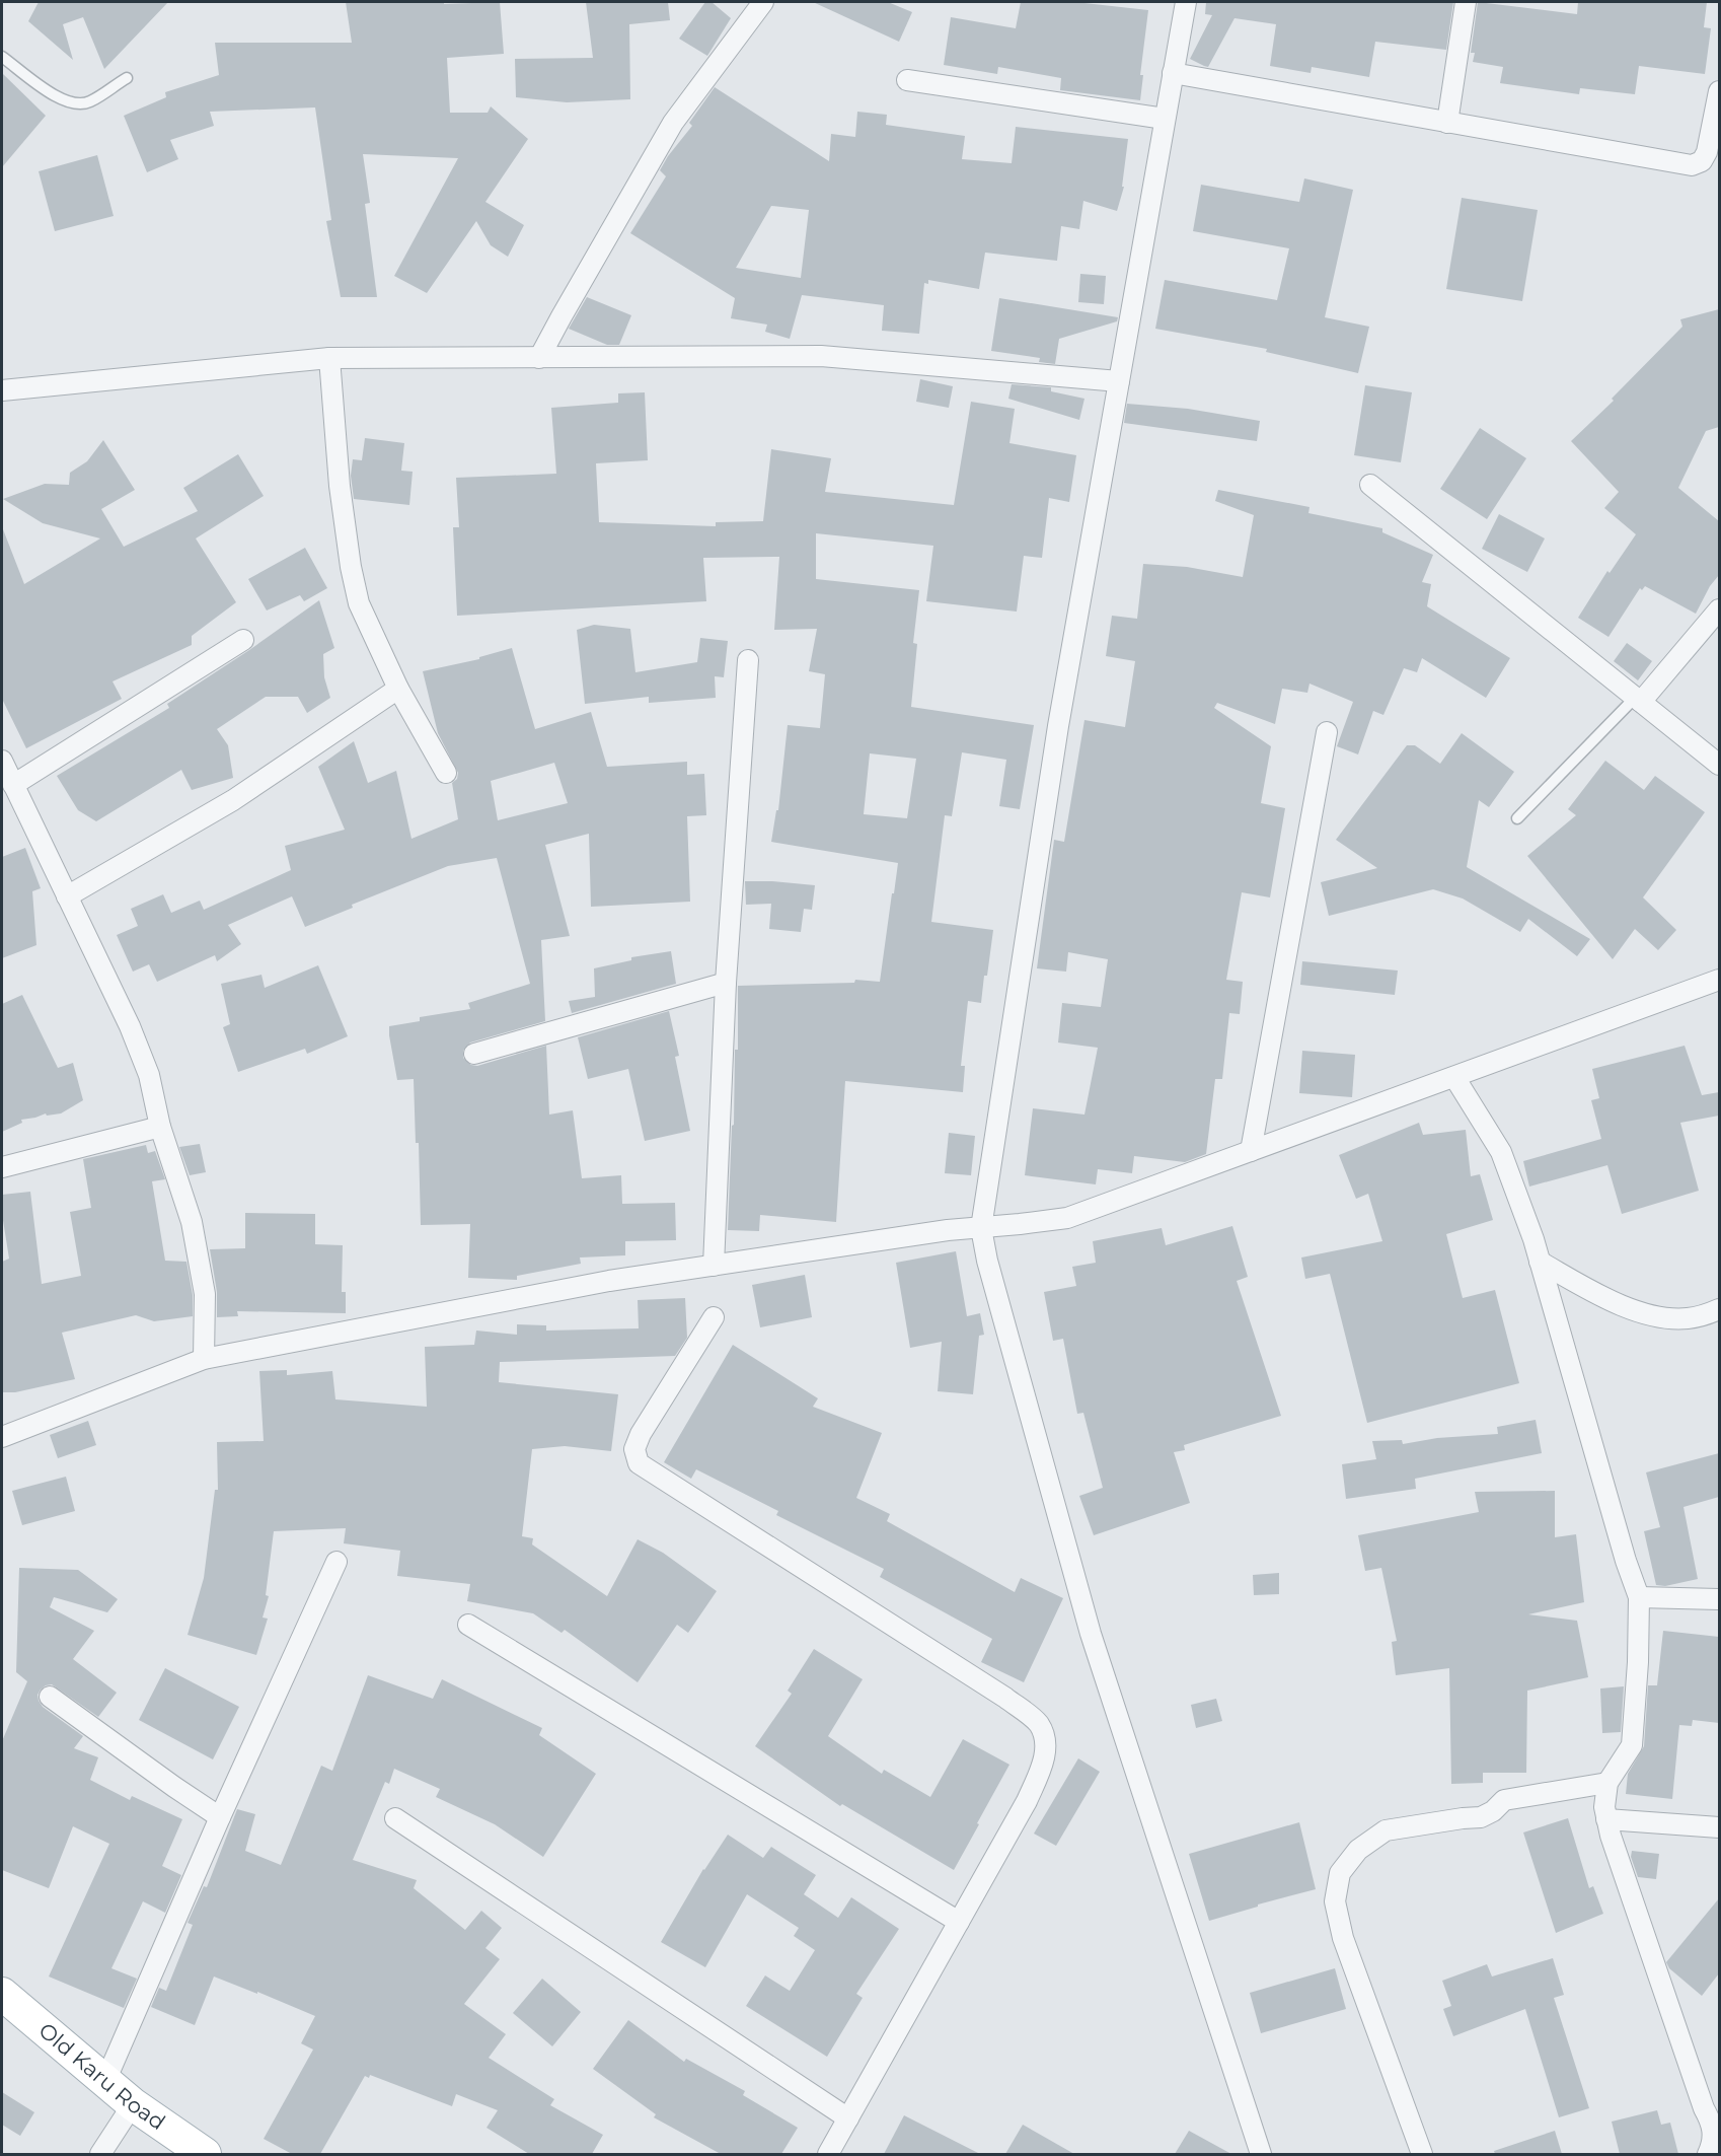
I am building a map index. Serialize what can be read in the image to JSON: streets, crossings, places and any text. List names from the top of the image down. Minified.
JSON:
{"streets":{"main road":["Old Karu Road"]}}
